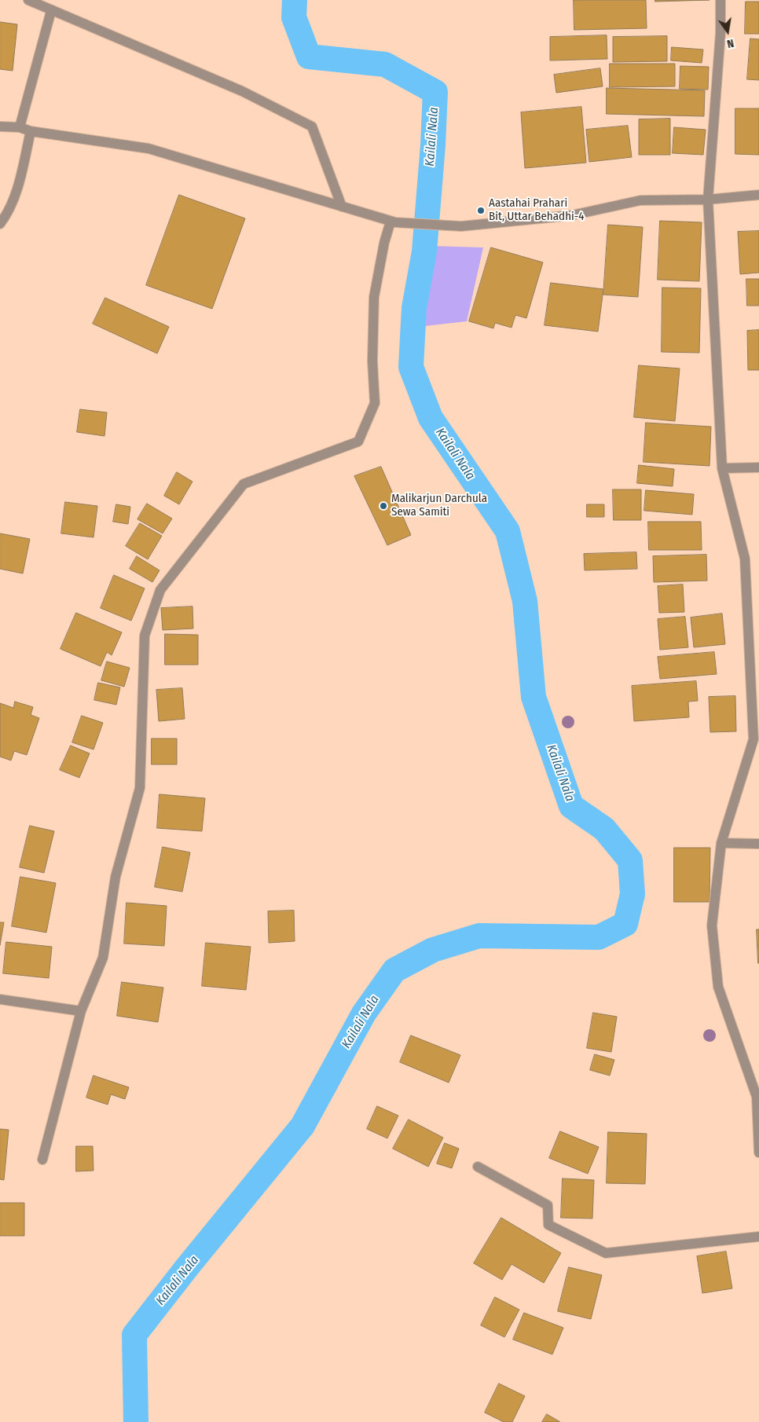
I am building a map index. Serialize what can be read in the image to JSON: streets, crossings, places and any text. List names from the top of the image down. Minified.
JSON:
{"water":["Kailali Nala"],"places":["Aastahai Prahari Bit, Uttar Behadhi-4","Malikarjun Darchula Sewa Samiti"],"north":"bottom"}
